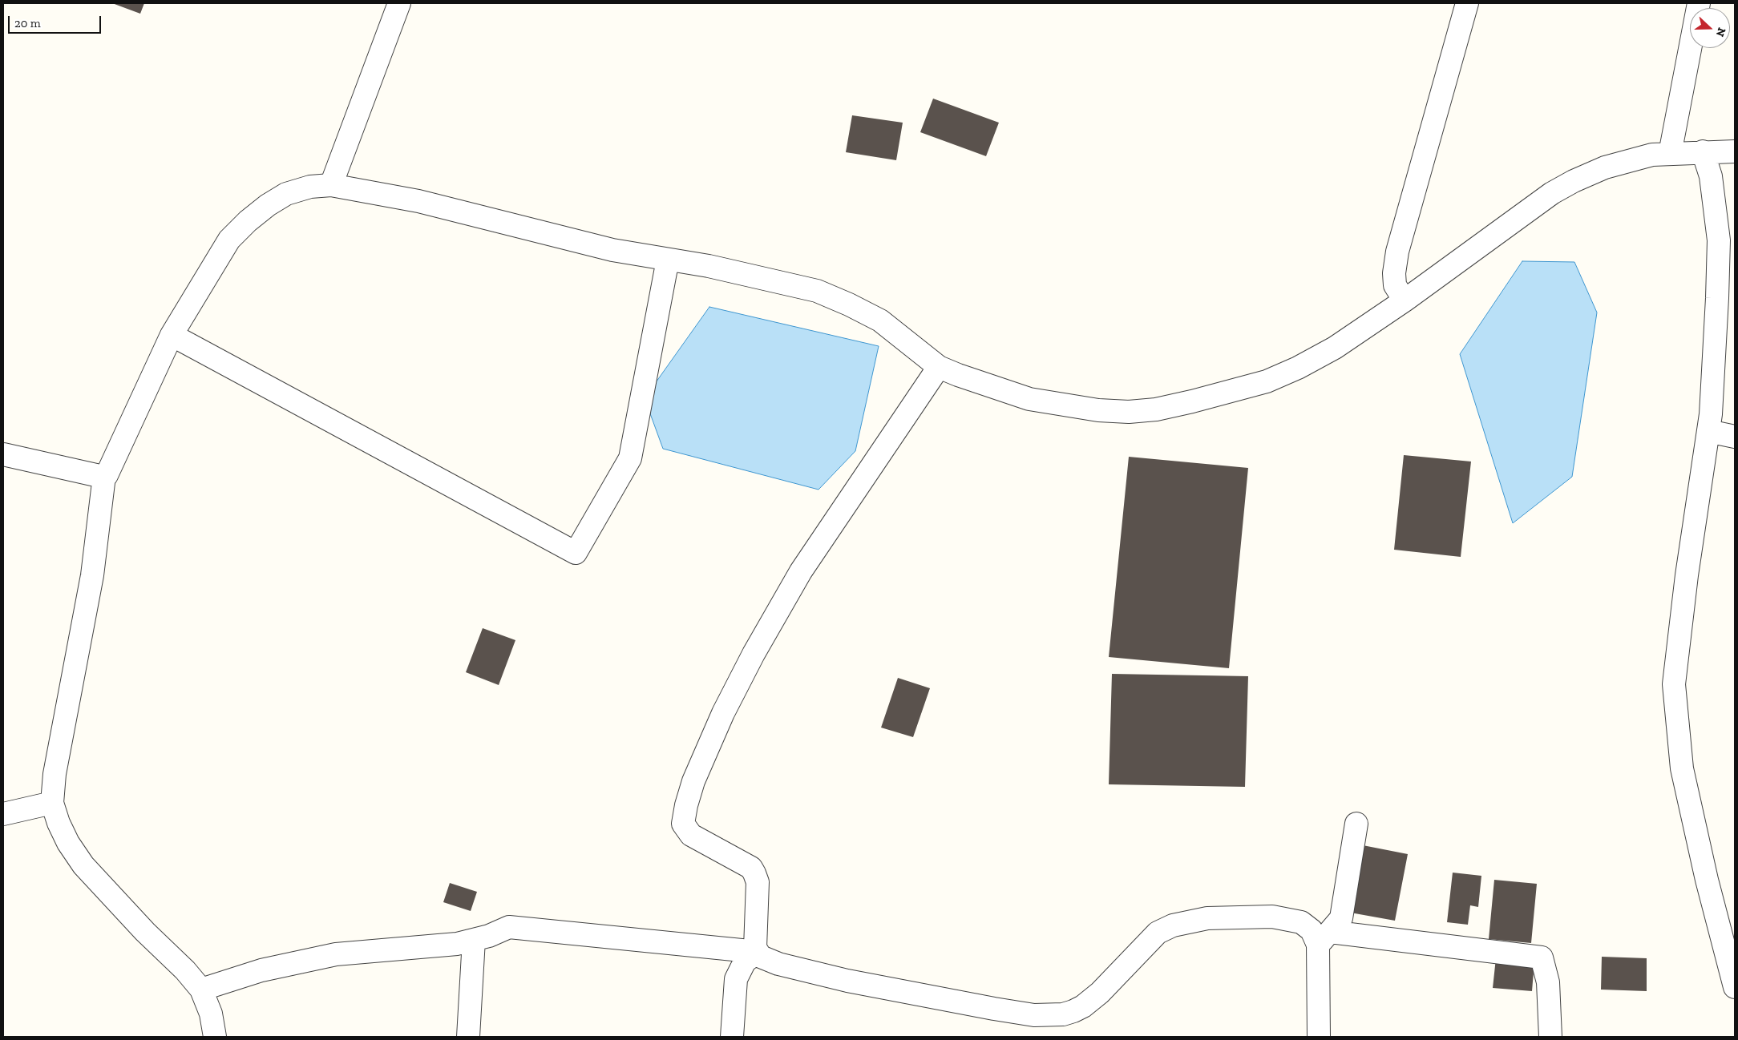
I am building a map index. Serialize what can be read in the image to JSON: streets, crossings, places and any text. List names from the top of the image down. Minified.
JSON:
{"scale_bar":"20 m","north":"right"}
